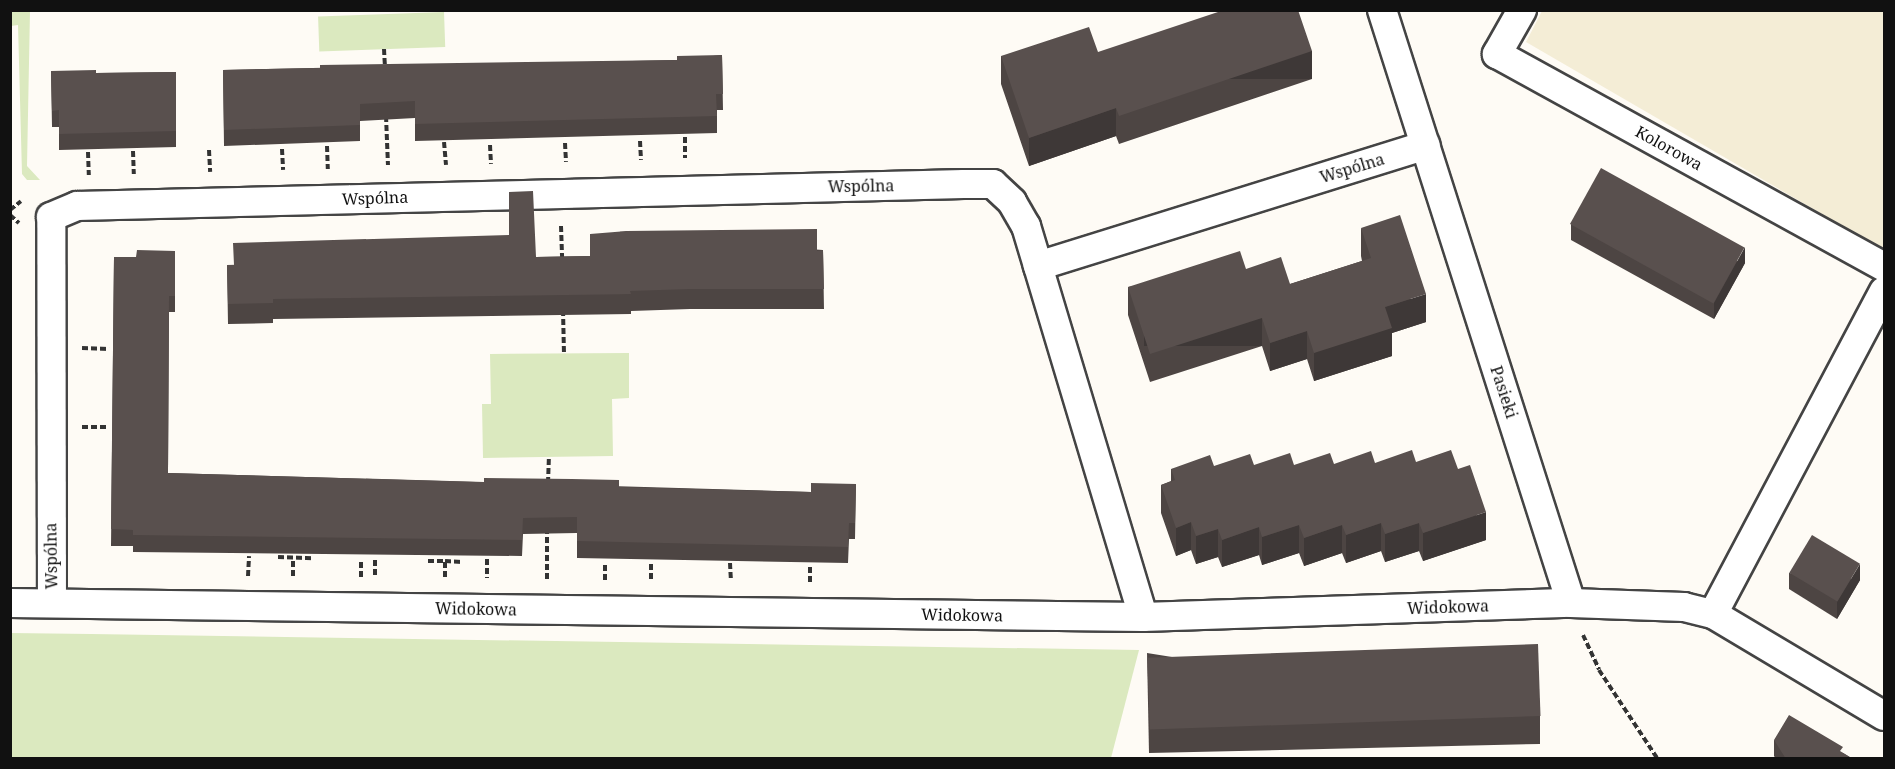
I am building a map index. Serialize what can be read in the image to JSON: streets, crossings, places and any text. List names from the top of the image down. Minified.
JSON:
{"streets":{"street":["Kolorowa","Wspólna","Pasieki","Widokowa"]},"crossings":[["Wspólna","Pasieki"],["Wspólna","Widokowa"],["Pasieki","Widokowa"]]}
